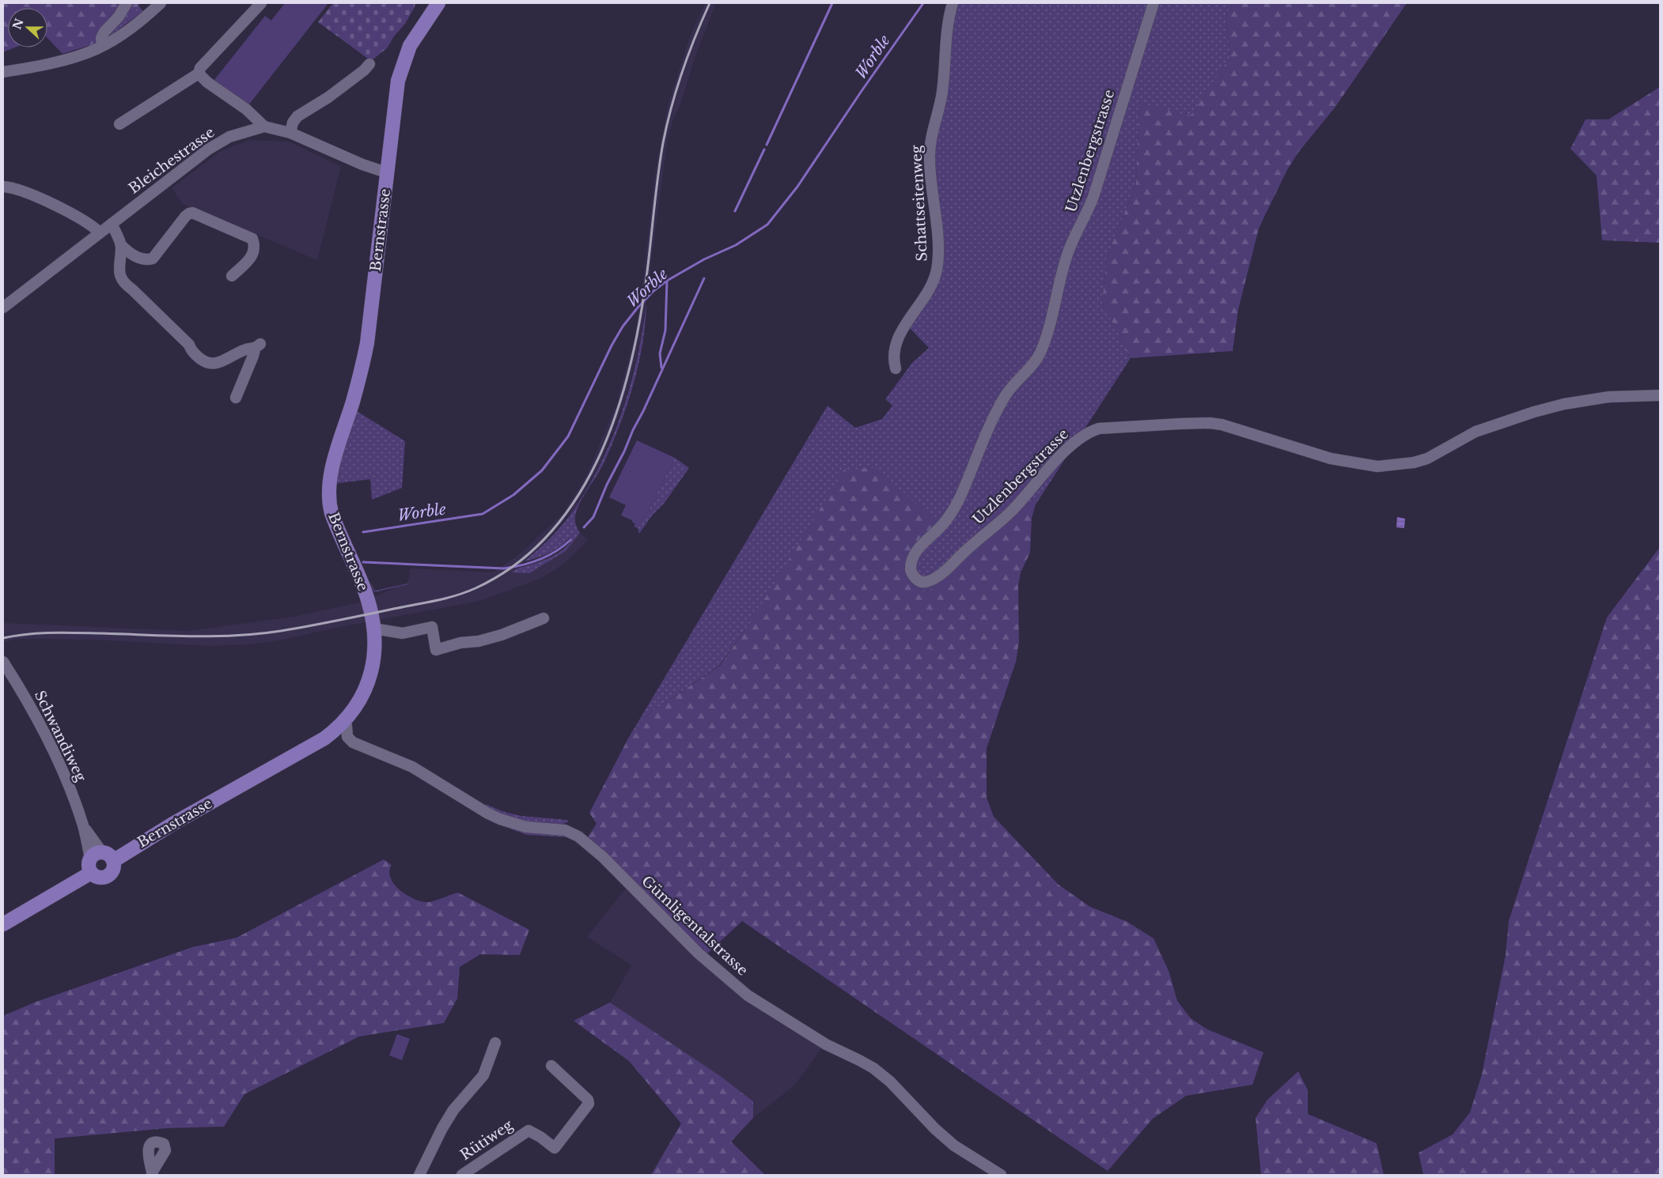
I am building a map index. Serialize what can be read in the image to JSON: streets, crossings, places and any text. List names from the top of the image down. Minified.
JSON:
{"streets":{"main road":["Bernstrasse"],"street":["Utzlenbergstrasse","Bleichestrasse","Schattseitenweg","Schwandiweg","Gümligentalstrasse","Rütiweg"]},"crossings":[["Bleichestrasse","Bernstrasse"],["Bernstrasse","Schwandiweg"],["Bernstrasse","Gümligentalstrasse"]],"water":["Worble"],"north":"left"}
